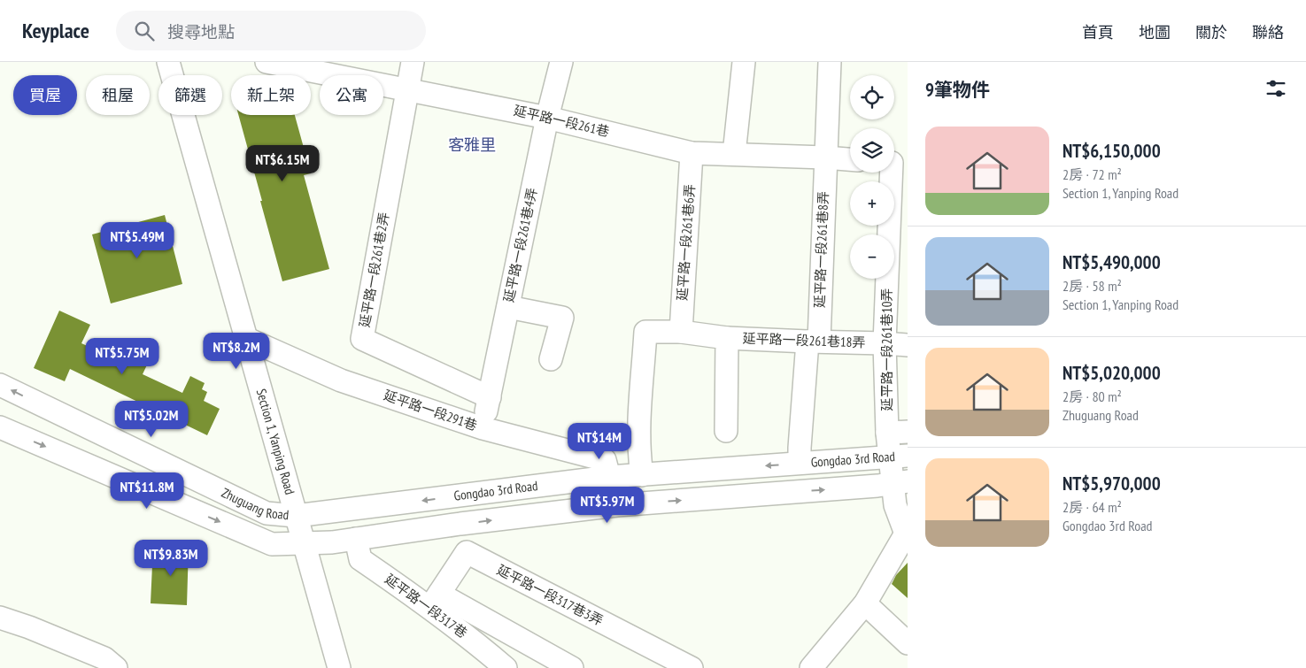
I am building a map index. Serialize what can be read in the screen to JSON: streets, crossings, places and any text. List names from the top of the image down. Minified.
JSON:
{"streets":{"street":["延平路一段261巷","延平路一段261巷6弄","延平路一段261巷4弄","延平路一段261巷8弄","延平路一段261巷2弄","延平路一段261巷18弄","延平路一段261巷10弄","延平路一段291巷","Section 1, Yanping Road","Gongdao 3rd Road","Zhuguang Road","延平路一段317巷3弄","延平路一段317巷"]},"crossings":[["延平路一段261巷","延平路一段261巷6弄"],["延平路一段261巷","延平路一段261巷4弄"],["延平路一段261巷","延平路一段261巷8弄"],["延平路一段261巷","延平路一段261巷2弄"],["延平路一段261巷4弄","延平路一段261巷2弄"],["延平路一段261巷4弄","延平路一段291巷"],["延平路一段261巷8弄","延平路一段261巷18弄"],["延平路一段261巷8弄","Gongdao 3rd Road"],["延平路一段261巷18弄","延平路一段261巷10弄"],["延平路一段261巷10弄","Gongdao 3rd Road"],["延平路一段291巷","Section 1, Yanping Road"],["延平路一段291巷","Gongdao 3rd Road"],["Section 1, Yanping Road","Gongdao 3rd Road"],["Section 1, Yanping Road","Zhuguang Road"],["Gongdao 3rd Road","Zhuguang Road"],["Gongdao 3rd Road","延平路一段317巷"]],"districts":["客雅里"],"page":{"header":"Keyplace","search":"搜尋地點","nav":["首頁","地圖","關於","聯絡"],"heading":"9筆物件","map_buttons":["+","−"],"chip":["買屋","租屋","篩選","新上架","公寓"],"list":[{"name":"NT$6,150,000","note":"2房 · 72 m² · Section 1, Yanping Road"},{"name":"NT$5,490,000","note":"2房 · 58 m² · Section 1, Yanping Road"},{"name":"NT$5,020,000","note":"2房 · 80 m² · Zhuguang Road"},{"name":"NT$5,970,000","note":"2房 · 64 m² · Gongdao 3rd Road"}],"price":["NT$6.15M","NT$5.49M","NT$8.2M","NT$5.75M","NT$5.02M","NT$14M","NT$11.8M","NT$5.97M","NT$9.83M"]}}
